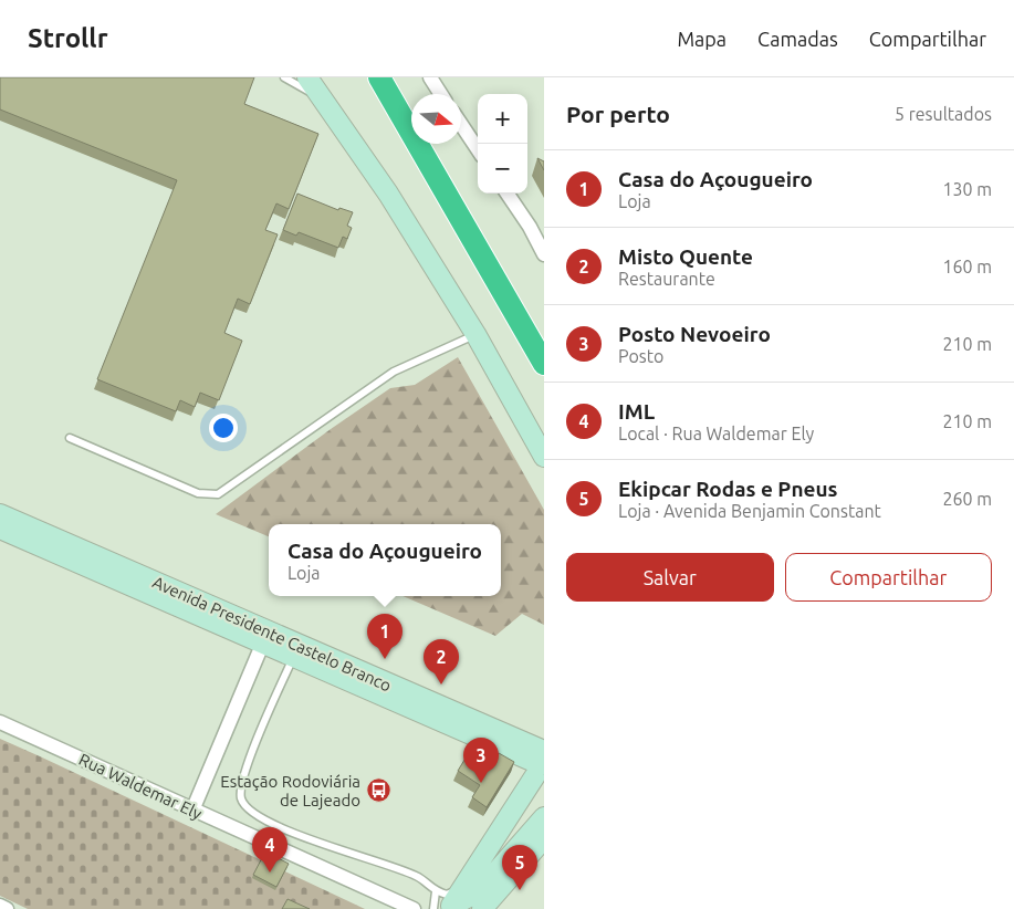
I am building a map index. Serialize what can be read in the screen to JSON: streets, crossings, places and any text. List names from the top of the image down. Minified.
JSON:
{"streets":{"main road":["Avenida Presidente Castelo Branco"],"street":["Rua Waldemar Ely"]},"places":{"bus stop":["Estação Rodoviária de Lajeado"]},"north":"right","page":{"header":"Strollr","nav":["Mapa","Camadas","Compartilhar"],"heading":["Por perto","5 resultados"],"map_buttons":["+","−"],"list":[{"mark":"1","name":"Casa do Açougueiro","note":"Loja","value":"130 m"},{"mark":"2","name":"Misto Quente","note":"Restaurante","value":"160 m"},{"mark":"3","name":"Posto Nevoeiro","note":"Posto","value":"210 m"},{"mark":"4","name":"IML","note":"Local · Rua Waldemar Ely","value":"210 m"},{"mark":"5","name":"Ekipcar Rodas e Pneus","note":"Loja · Avenida Benjamin Constant","value":"260 m"}],"popup":["Casa do Açougueiro","Loja"],"buttons":["Salvar","Compartilhar"],"pins":["1","2","3","4","5"]}}
